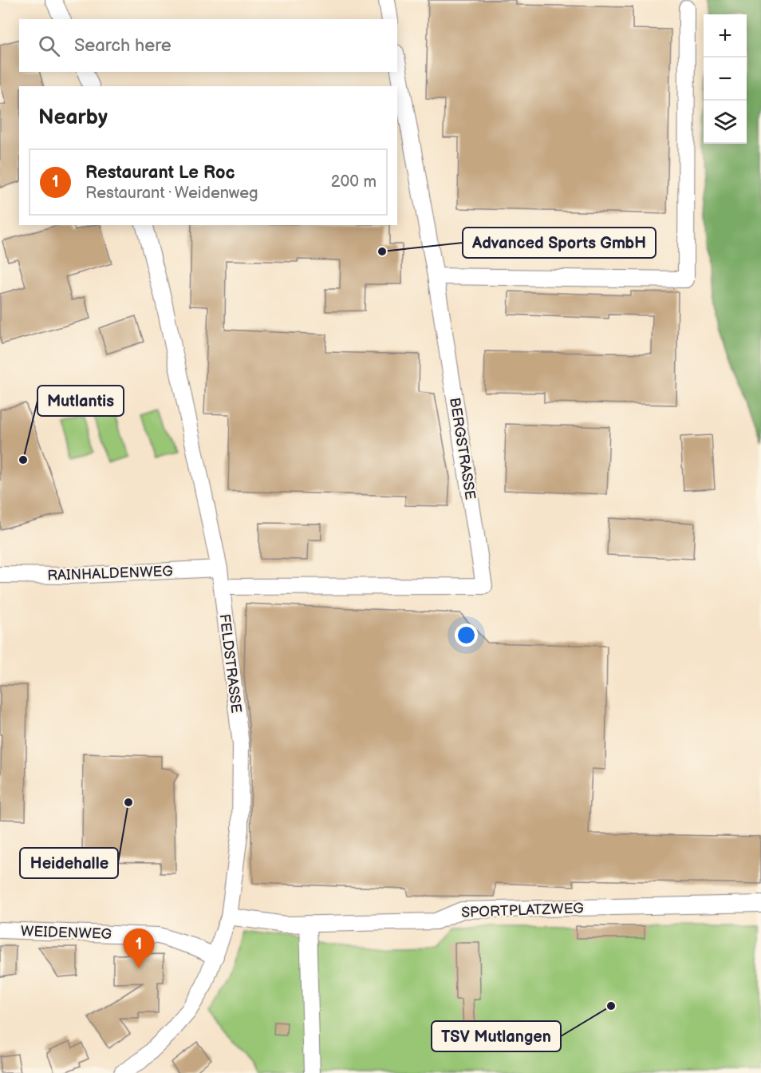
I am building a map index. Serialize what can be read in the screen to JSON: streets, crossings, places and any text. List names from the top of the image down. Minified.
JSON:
{"streets":{"street":["BERGSTRASSE","RAINHALDENWEG","FELDSTRASSE","SPORTPLATZWEG","WEIDENWEG"]},"crossings":[["BERGSTRASSE","FELDSTRASSE"],["RAINHALDENWEG","FELDSTRASSE"],["FELDSTRASSE","SPORTPLATZWEG"],["FELDSTRASSE","WEIDENWEG"]],"places":["Advanced Sports GmbH","Mutlantis","Heidehalle","TSV Mutlangen"],"page":{"map_buttons":["+","−"],"search":"Search here","heading":"Nearby","list":[{"mark":"1","name":"Restaurant Le Roc","note":"Restaurant · Weidenweg","value":"200 m"}],"pins":"1"}}
